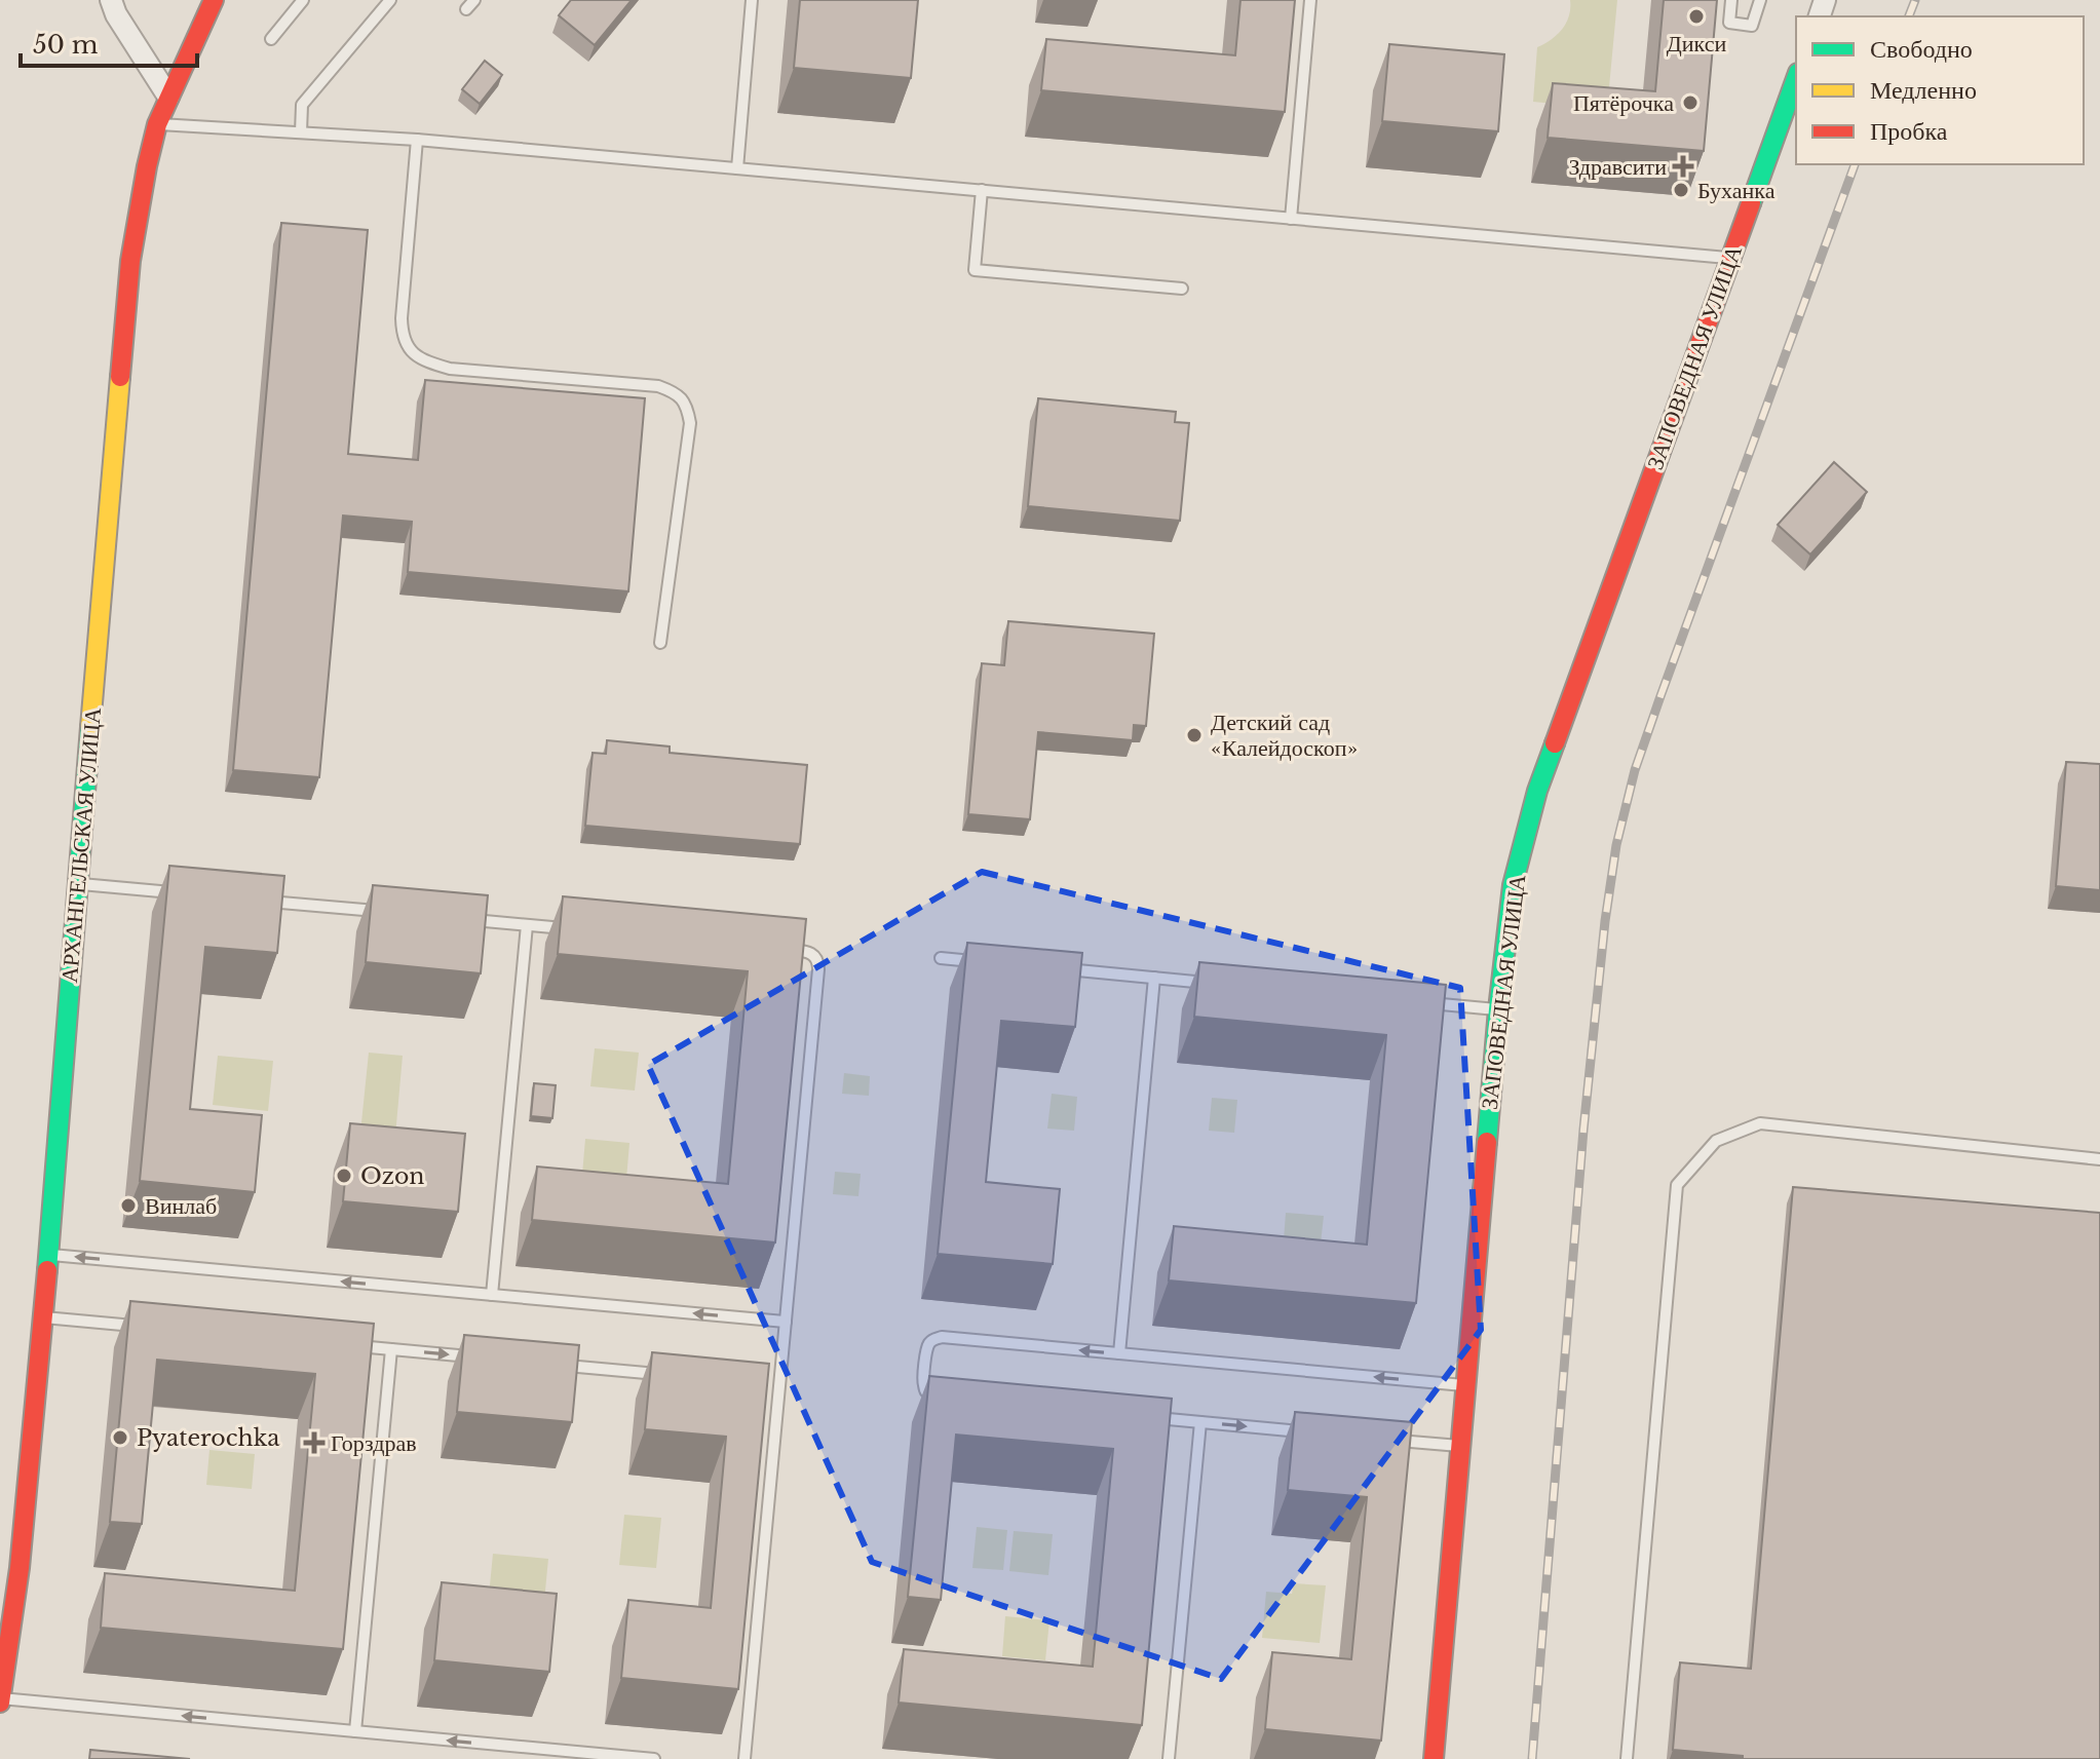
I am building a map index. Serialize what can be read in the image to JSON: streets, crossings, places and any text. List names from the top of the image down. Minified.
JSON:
{"streets":{"street":["ЗАПОВЕДНАЯ УЛИЦА","АРХАНГЕЛЬСКАЯ УЛИЦА"]},"places":{"other":["Дикси","Пятёрочка","Буханка","Детский сад «Калейдоскоп»","Ozon","Винлаб","Pyaterochka"],"health":["Здравсити","Горздрав"]},"legend":["Свободно","Медленно","Пробка"],"scale_bar":"50 m"}
